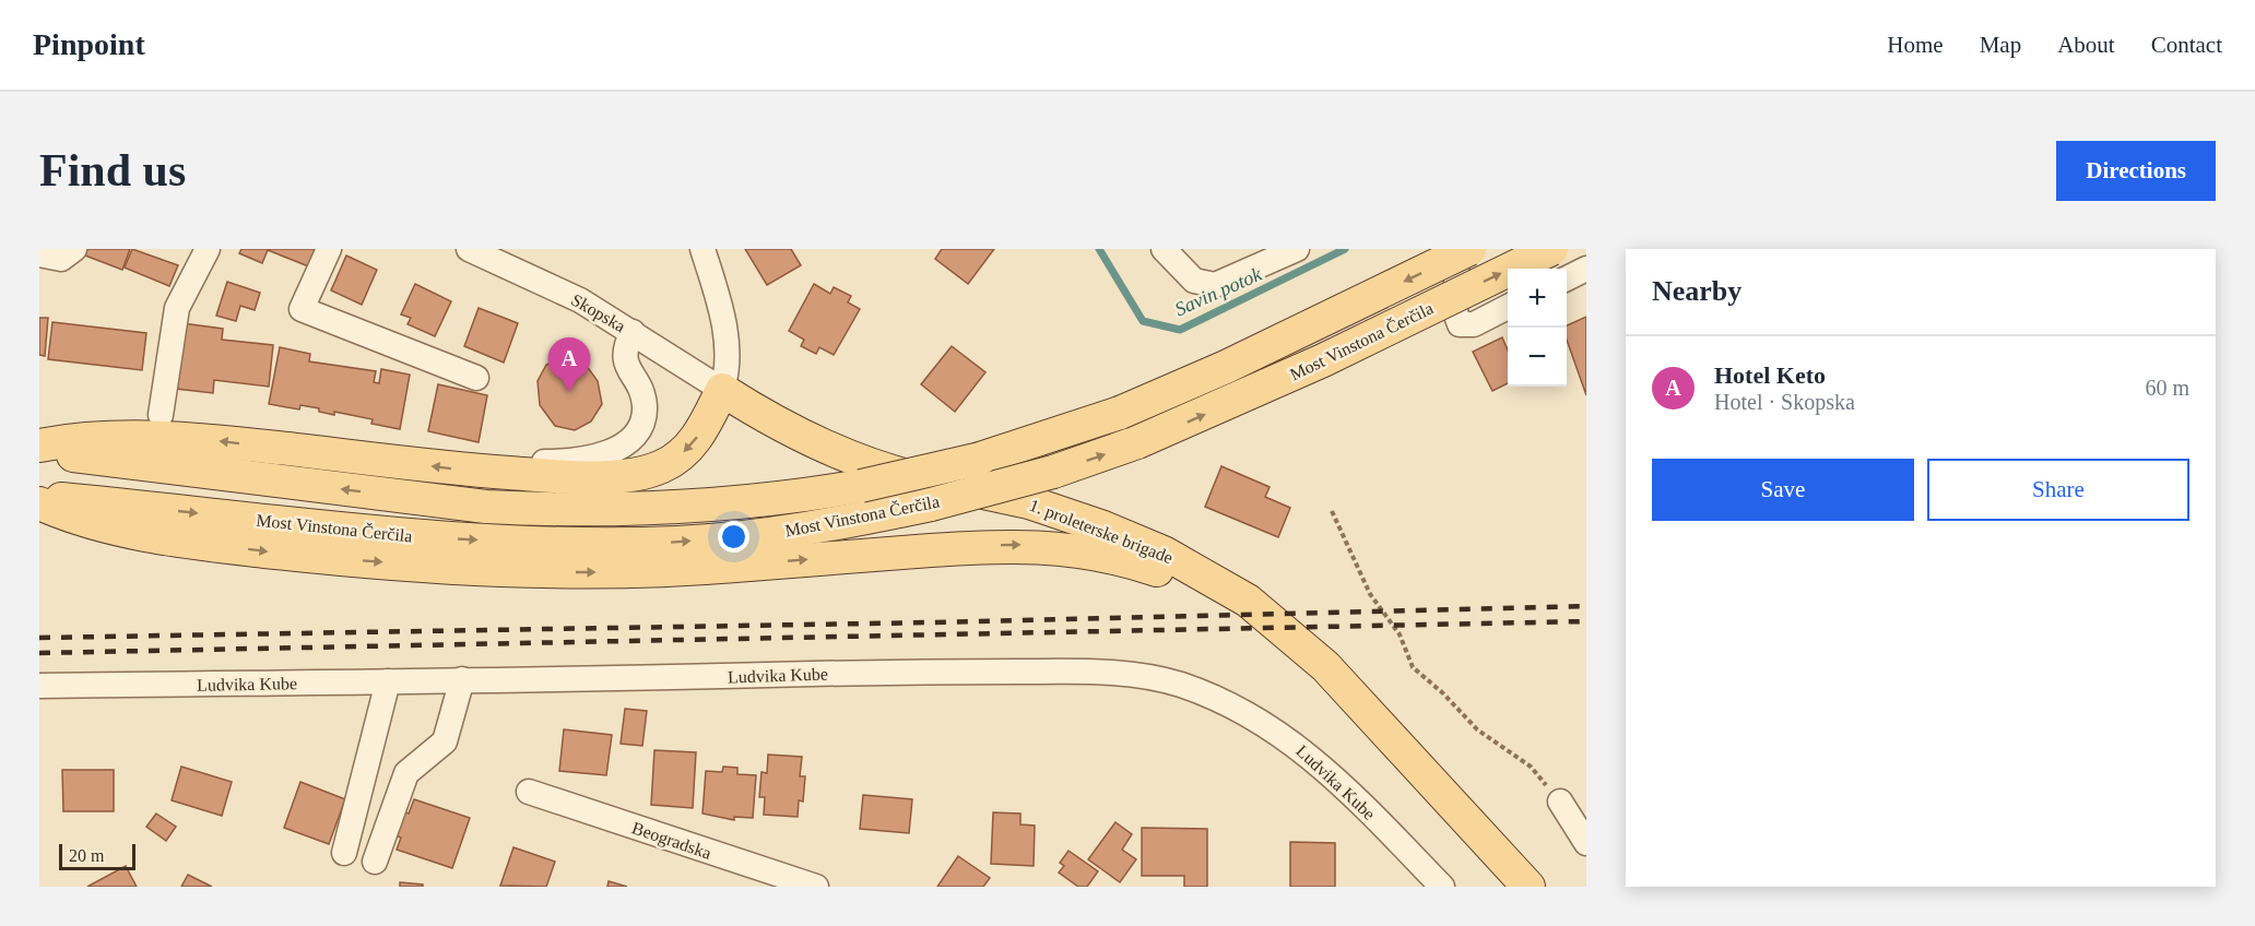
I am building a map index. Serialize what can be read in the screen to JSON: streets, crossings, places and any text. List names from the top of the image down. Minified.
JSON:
{"streets":{"main road":["Most Vinstona Čerčila","1. proleterske brigade"],"street":["Skopska","Ludvika Kube","Beogradska"]},"crossings":[["Skopska","1. proleterske brigade"]],"water":["Savin potok"],"scale_bar":"20 m","page":{"header":"Pinpoint","nav":["Home","Map","About","Contact"],"buttons":["Directions",["Save","Share"]],"title":"Find us","heading":"Nearby","map_buttons":["+","−"],"list":[{"mark":"A","name":"Hotel Keto","note":"Hotel · Skopska","value":"60 m"}],"pins":"A","scale":"20 m"}}
